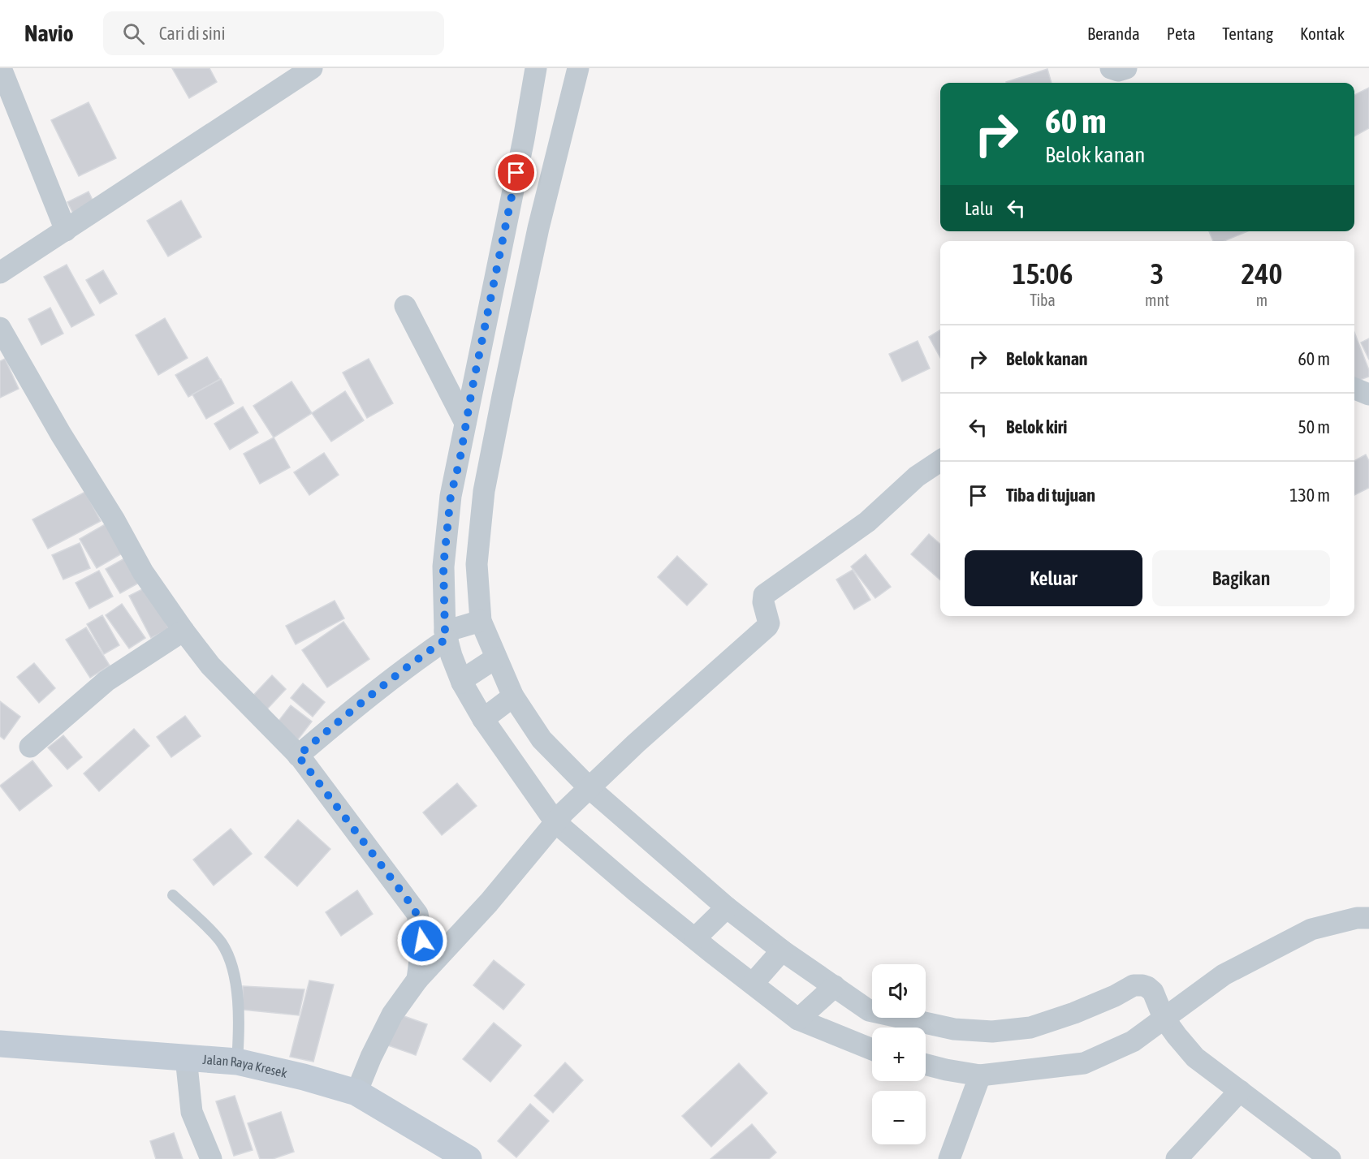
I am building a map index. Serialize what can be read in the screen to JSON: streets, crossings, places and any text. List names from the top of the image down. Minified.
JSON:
{"streets":{"main road":["Jalan Raya Kresek"]},"page":{"header":"Navio","search":"Cari di sini","nav":["Beranda","Peta","Tentang","Kontak"],"turn":["60 m","Belok kanan"],"then":"Lalu","eta":["15:06","Tiba","3","mnt","240","m"],"list":[{"name":"Belok kanan","value":"60 m"},{"name":"Belok kiri","value":"50 m"},{"name":"Tiba di tujuan","value":"130 m"}],"buttons":["Keluar","Bagikan"],"map_buttons":["+","−"]}}
